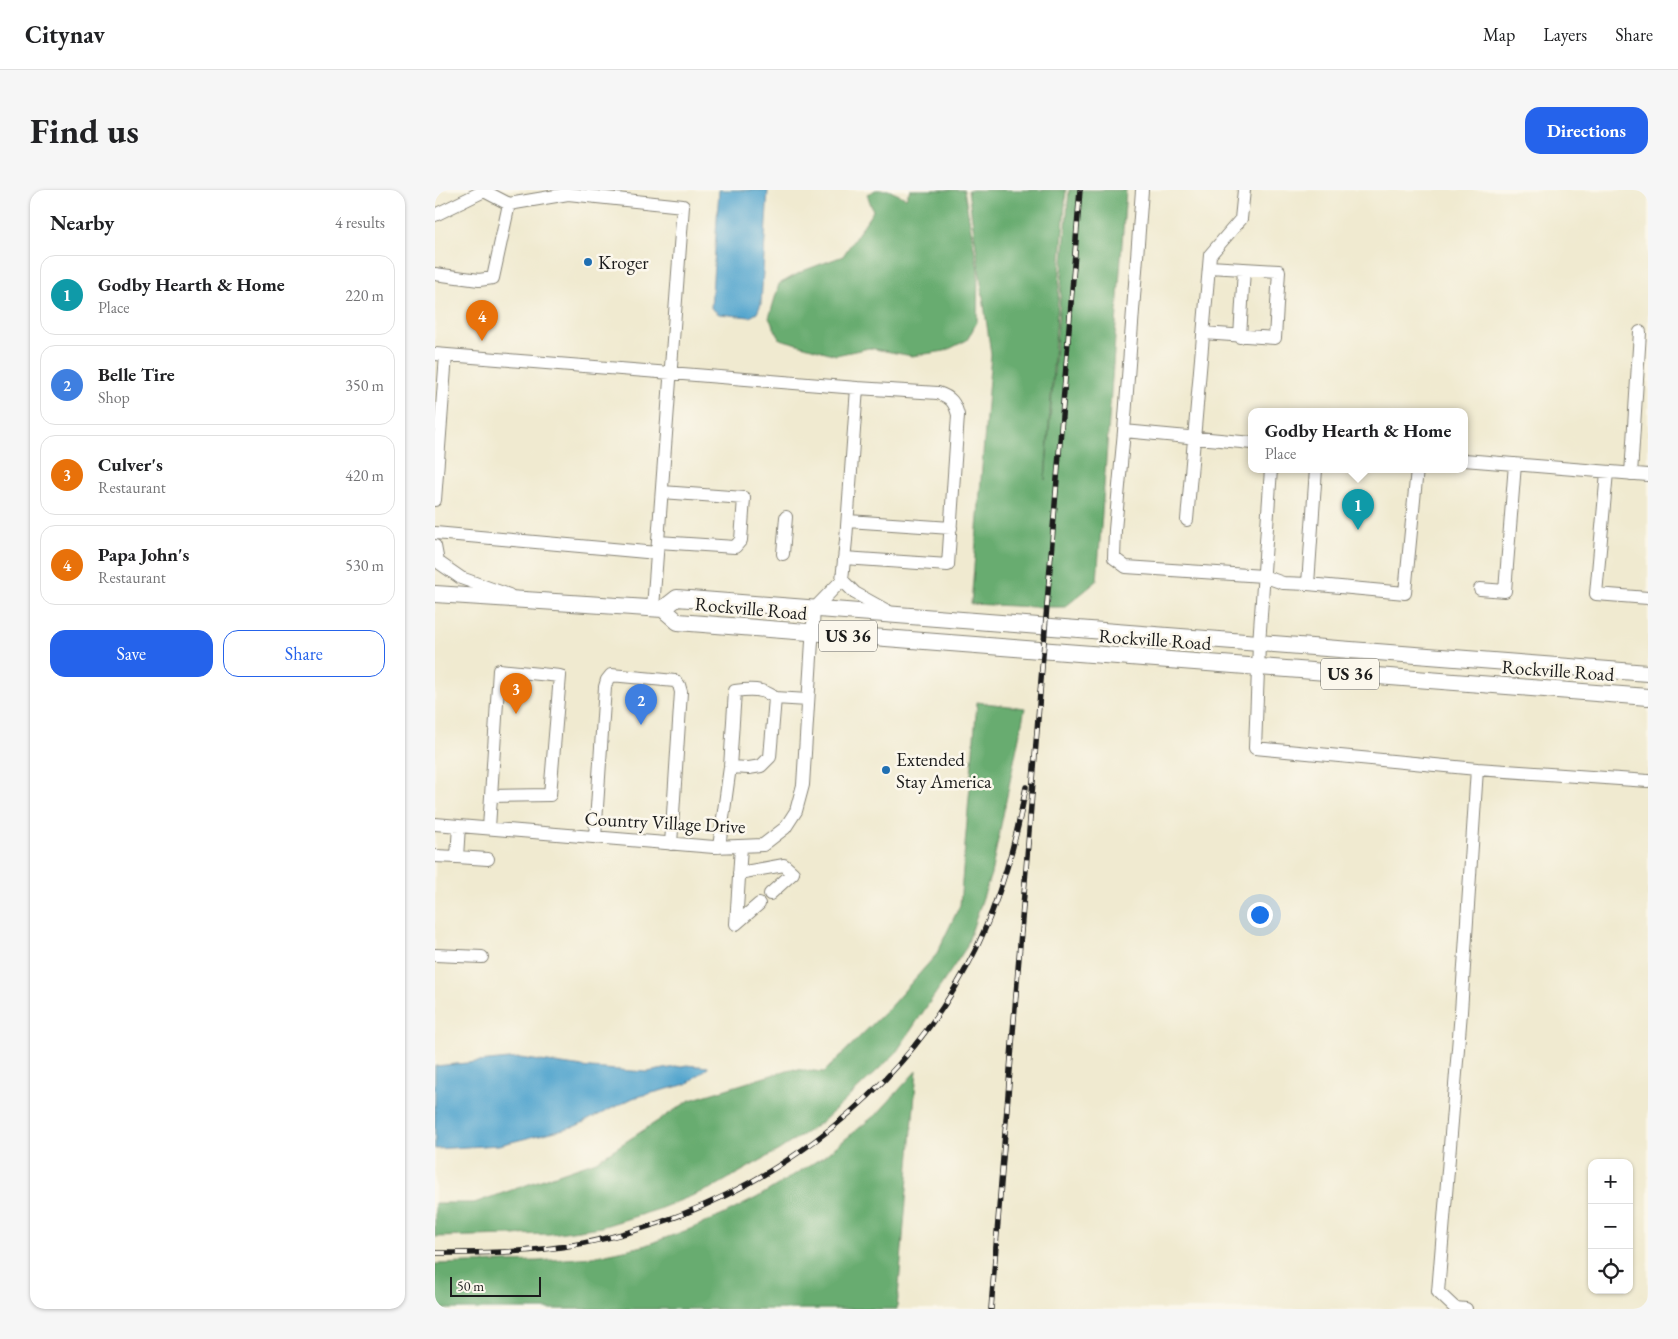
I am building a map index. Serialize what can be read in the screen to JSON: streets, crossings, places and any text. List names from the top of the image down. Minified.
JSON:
{"streets":{"main road":["Rockville Road","US 36"],"street":["Country Village Drive"]},"crossings":[["Rockville Road","Country Village Drive"]],"places":["Kroger","Extended Stay America"],"scale_bar":"50 m","page":{"header":"Citynav","nav":["Map","Layers","Share"],"buttons":["Directions",["Save","Share"]],"title":"Find us","heading":["Nearby","4 results"],"list":[{"mark":"1","name":"Godby Hearth & Home","note":"Place","value":"220 m"},{"mark":"2","name":"Belle Tire","note":"Shop","value":"350 m"},{"mark":"3","name":"Culver's","note":"Restaurant","value":"420 m"},{"mark":"4","name":"Papa John's","note":"Restaurant","value":"530 m"}],"pins":["4","1","3","2"],"popup":["Godby Hearth & Home","Place"],"map_buttons":["+","−"],"scale":"50 m"}}
